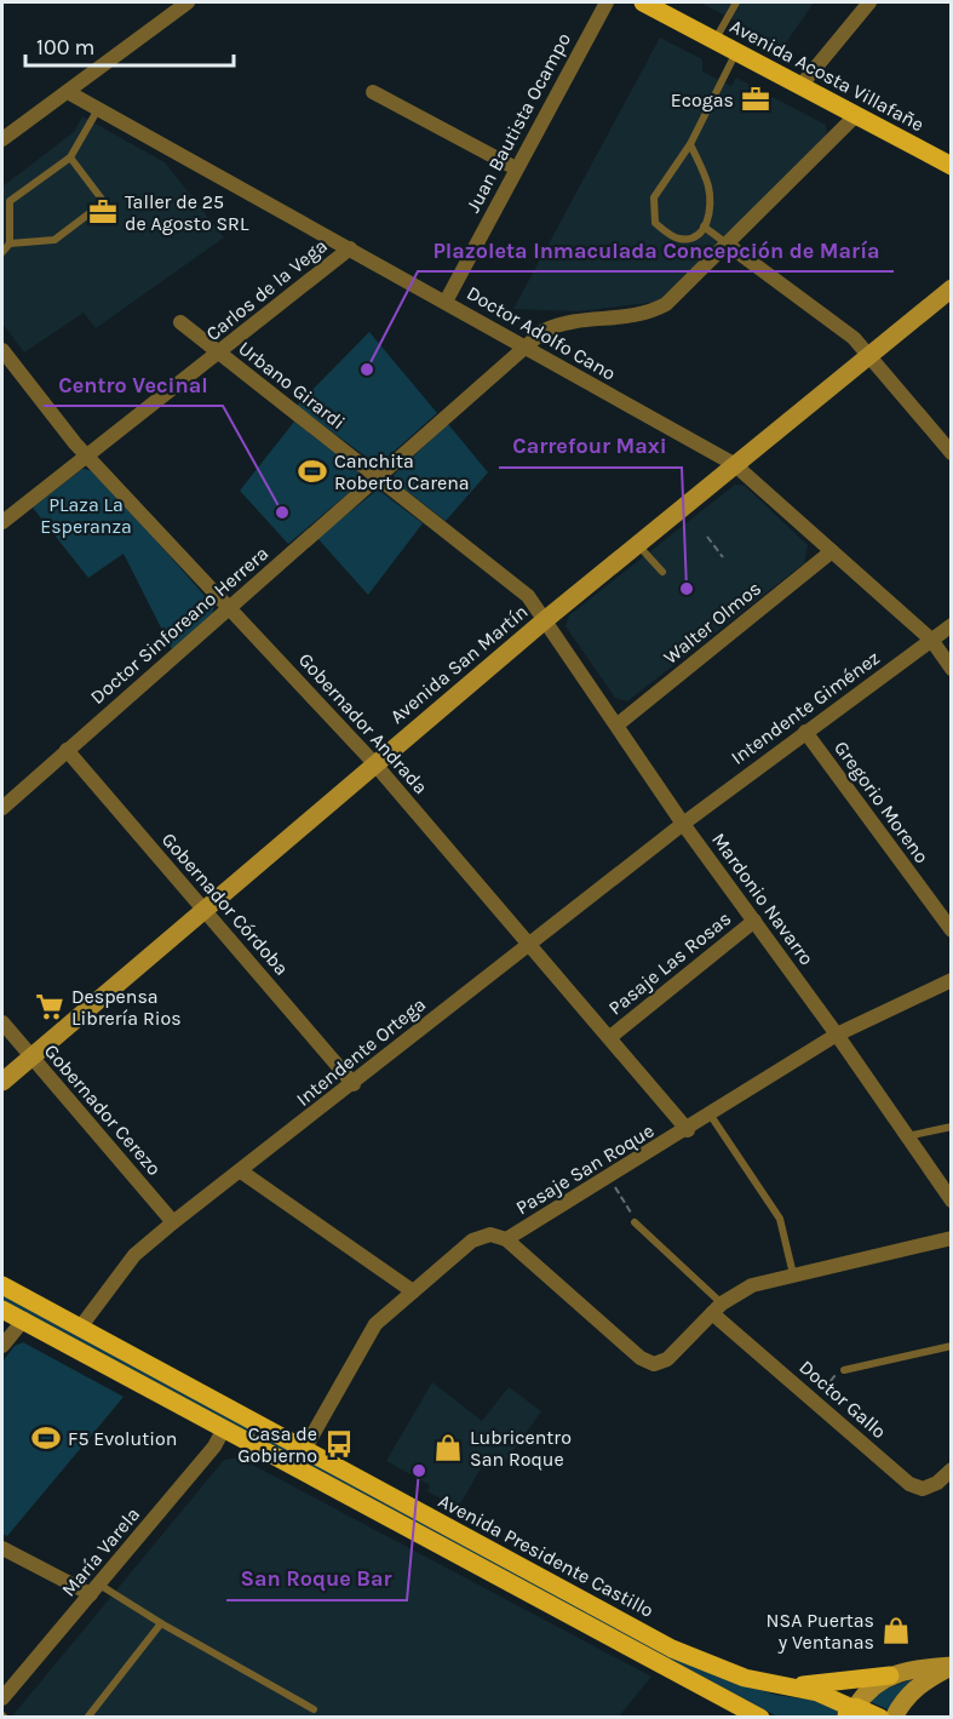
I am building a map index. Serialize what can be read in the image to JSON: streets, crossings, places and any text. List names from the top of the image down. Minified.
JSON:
{"streets":{"main road":["Avenida Acosta Villafañe","Avenida San Martín","Avenida Presidente Castillo"],"street":["Juan Bautista Ocampo","Carlos de la Vega","Doctor Adolfo Cano","Urbano Girardi","Walter Olmos","Doctor Sinforeano Herrera","Intendente Giménez","Gobernador Andrada","Gregorio Moreno","Mardonio Navarro","Gobernador Córdoba","Pasaje Las Rosas","Intendente Ortega","Gobernador Cerezo","Pasaje San Roque","Doctor Gallo","María Varela"]},"crossings":[["Avenida Acosta Villafañe","Doctor Sinforeano Herrera"],["Juan Bautista Ocampo","Doctor Adolfo Cano"],["Carlos de la Vega","Doctor Adolfo Cano"],["Carlos de la Vega","Urbano Girardi"],["Carlos de la Vega","Gobernador Andrada"],["Doctor Adolfo Cano","Walter Olmos"],["Doctor Adolfo Cano","Doctor Sinforeano Herrera"],["Doctor Adolfo Cano","Avenida San Martín"],["Doctor Adolfo Cano","Intendente Giménez"],["Urbano Girardi","Doctor Sinforeano Herrera"],["Urbano Girardi","Avenida San Martín"],["Urbano Girardi","Mardonio Navarro"],["Walter Olmos","Mardonio Navarro"],["Doctor Sinforeano Herrera","Gobernador Andrada"],["Doctor Sinforeano Herrera","Gobernador Córdoba"],["Avenida San Martín","Gobernador Andrada"],["Avenida San Martín","Mardonio Navarro"],["Avenida San Martín","Gobernador Córdoba"],["Avenida San Martín","Gobernador Cerezo"],["Intendente Giménez","Gregorio Moreno"],["Intendente Giménez","Mardonio Navarro"],["Intendente Giménez","Intendente Ortega"],["Gobernador Andrada","Pasaje Las Rosas"],["Gobernador Andrada","Intendente Ortega"],["Gobernador Andrada","Pasaje San Roque"],["Mardonio Navarro","Pasaje Las Rosas"],["Mardonio Navarro","Intendente Ortega"],["Mardonio Navarro","Pasaje San Roque"],["Gobernador Córdoba","Intendente Ortega"],["Intendente Ortega","Gobernador Cerezo"],["Intendente Ortega","Avenida Presidente Castillo"],["Pasaje San Roque","Avenida Presidente Castillo"],["María Varela","Avenida Presidente Castillo"]],"parks":["PLaza La Esperanza"],"places":{"office":["Ecogas","Taller de 25 de Agosto SRL"],"other":["Plazoleta Inmaculada Concepción de María","Centro Vecinal","Carrefour Maxi","San Roque Bar"],"sports":["Canchita Roberto Carena","F5 Evolution"],"supermarket":["Despensa Librería Rios"],"bus stop":["Casa de Gobierno"],"shop":["Lubricentro San Roque","NSA Puertas y Ventanas"]},"scale_bar":"100 m"}
